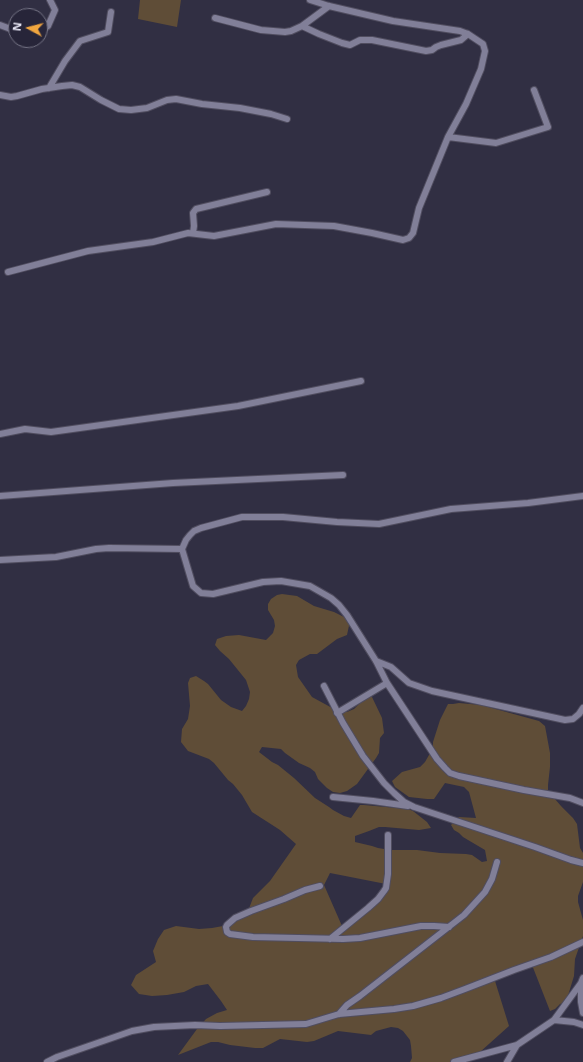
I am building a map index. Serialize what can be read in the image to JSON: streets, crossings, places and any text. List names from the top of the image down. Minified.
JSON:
{"north":"left"}
